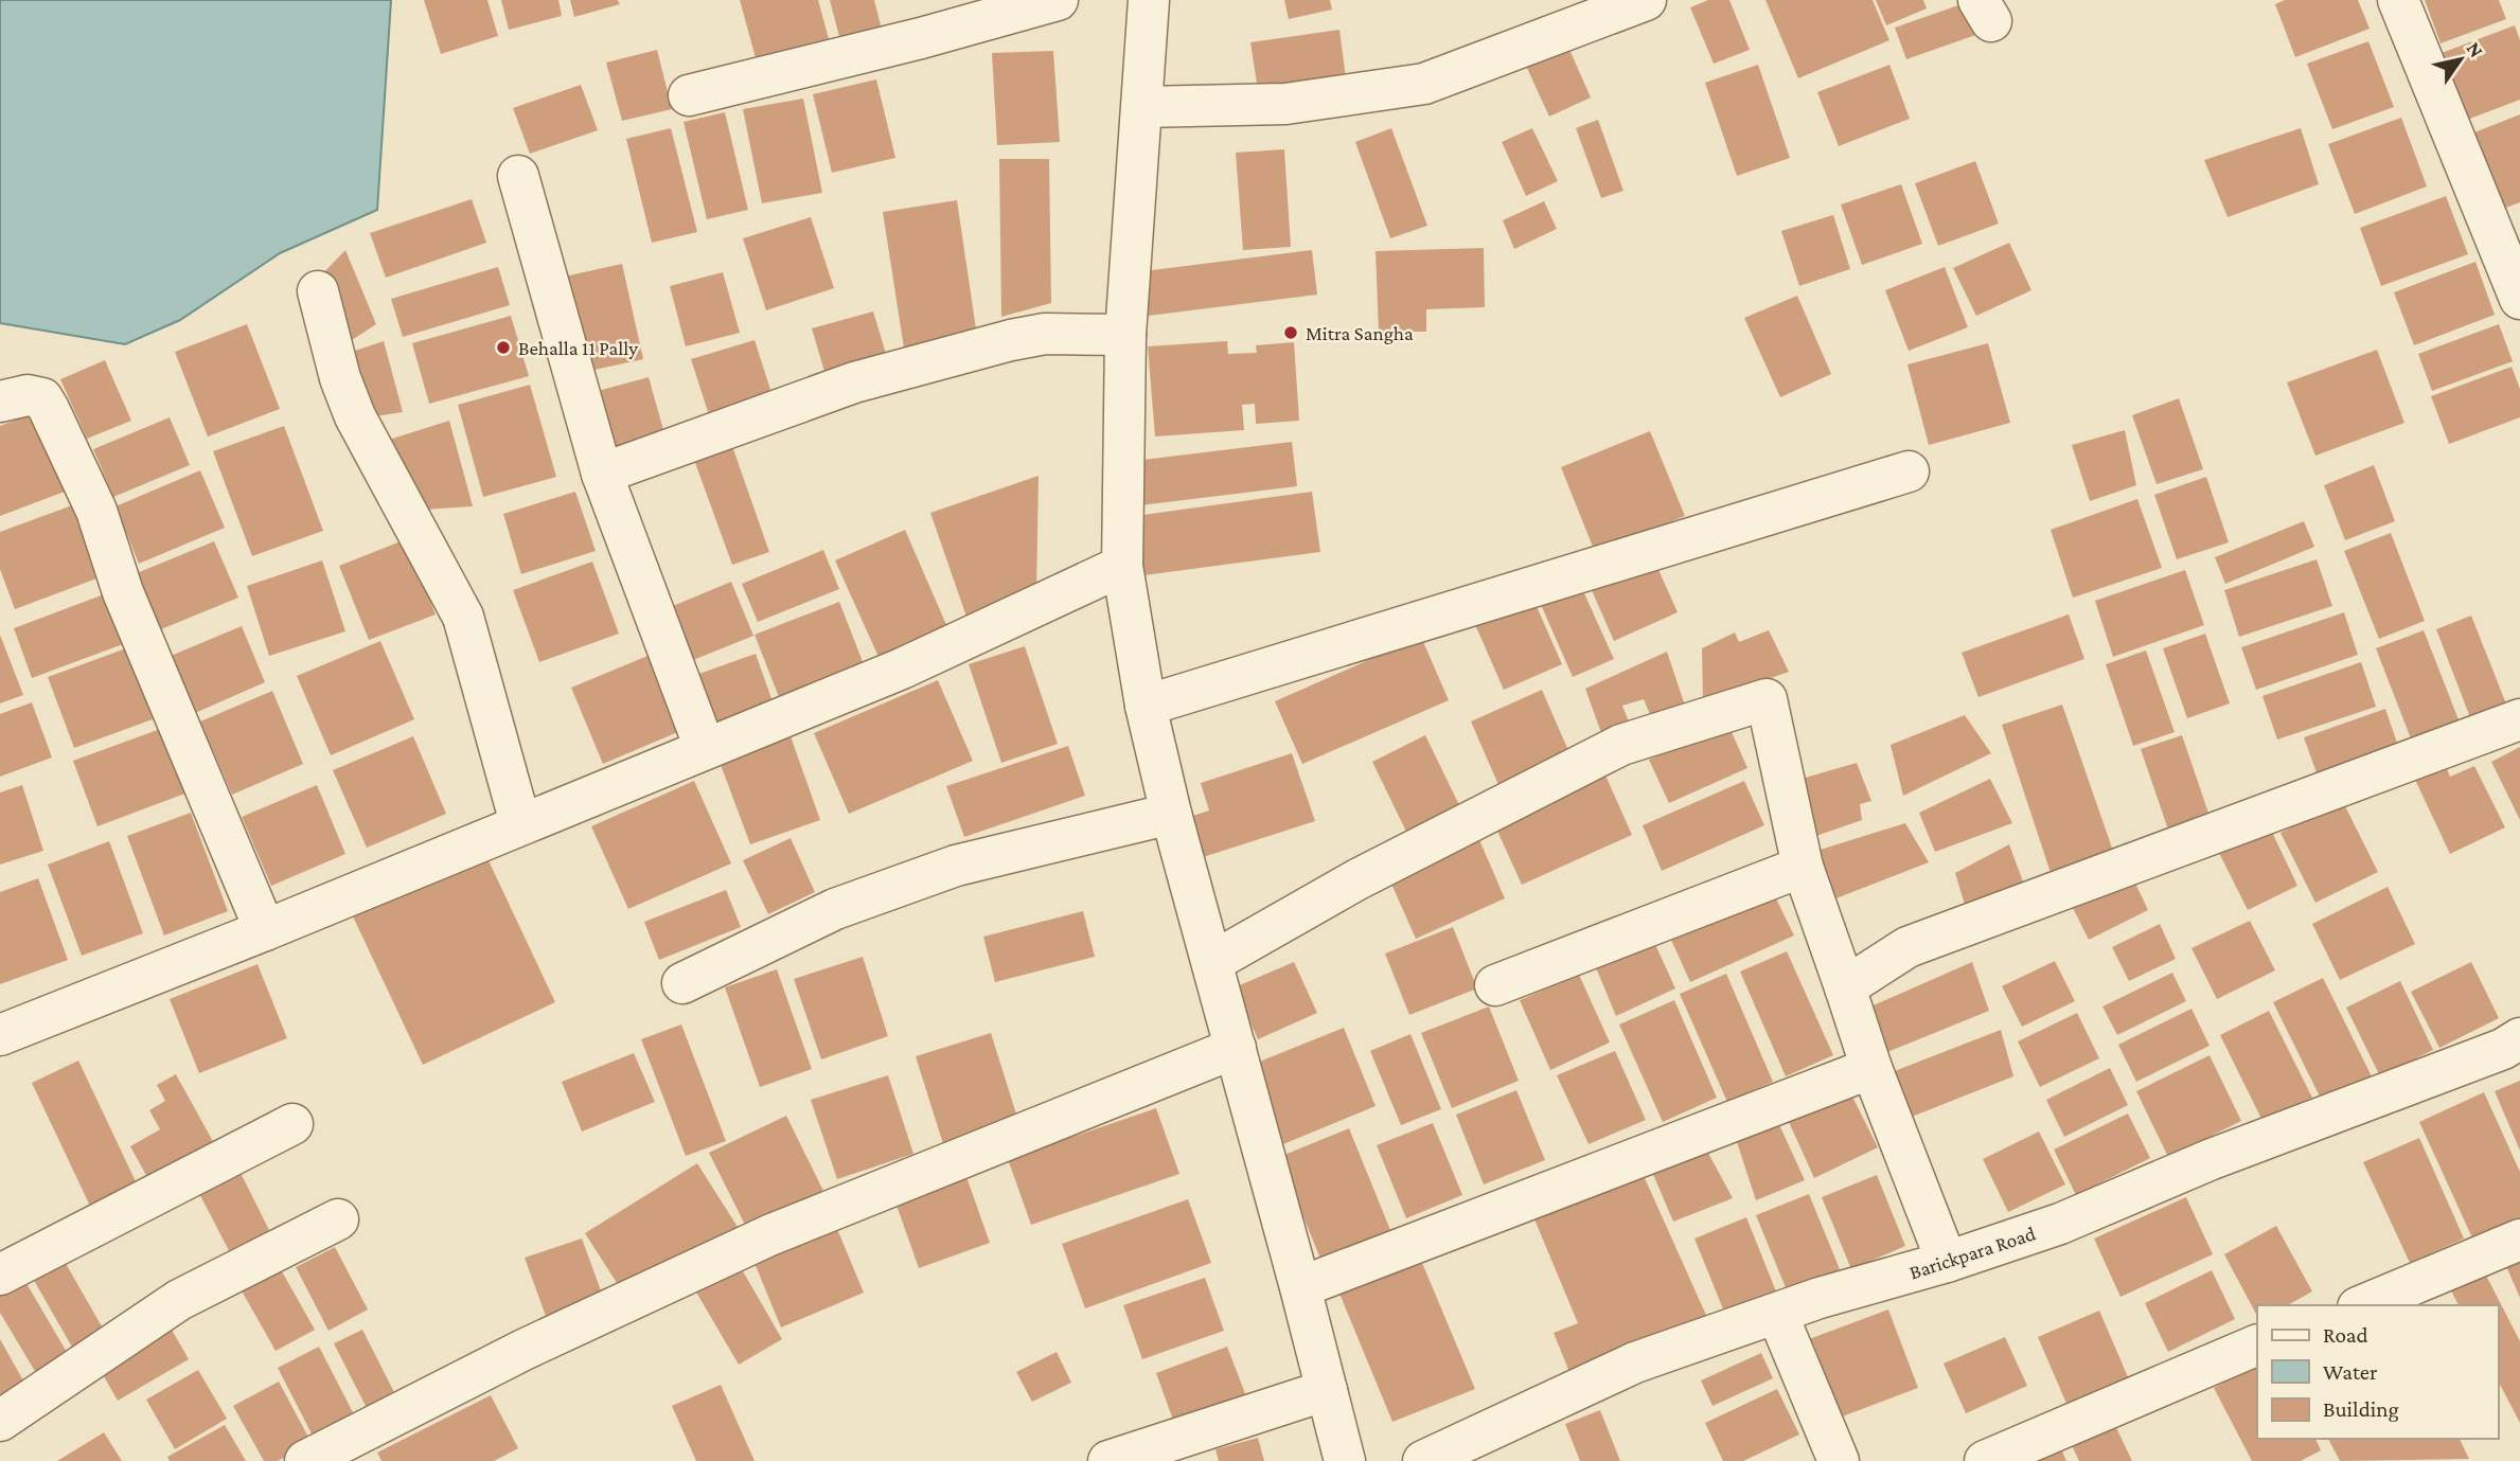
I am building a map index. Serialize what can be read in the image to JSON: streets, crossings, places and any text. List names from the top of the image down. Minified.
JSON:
{"streets":{"street":["Barickpara Road"]},"places":["Mitra Sangha","Behalla 11 Pally"],"legend":["Road","Water","Building"],"north":"top right"}
